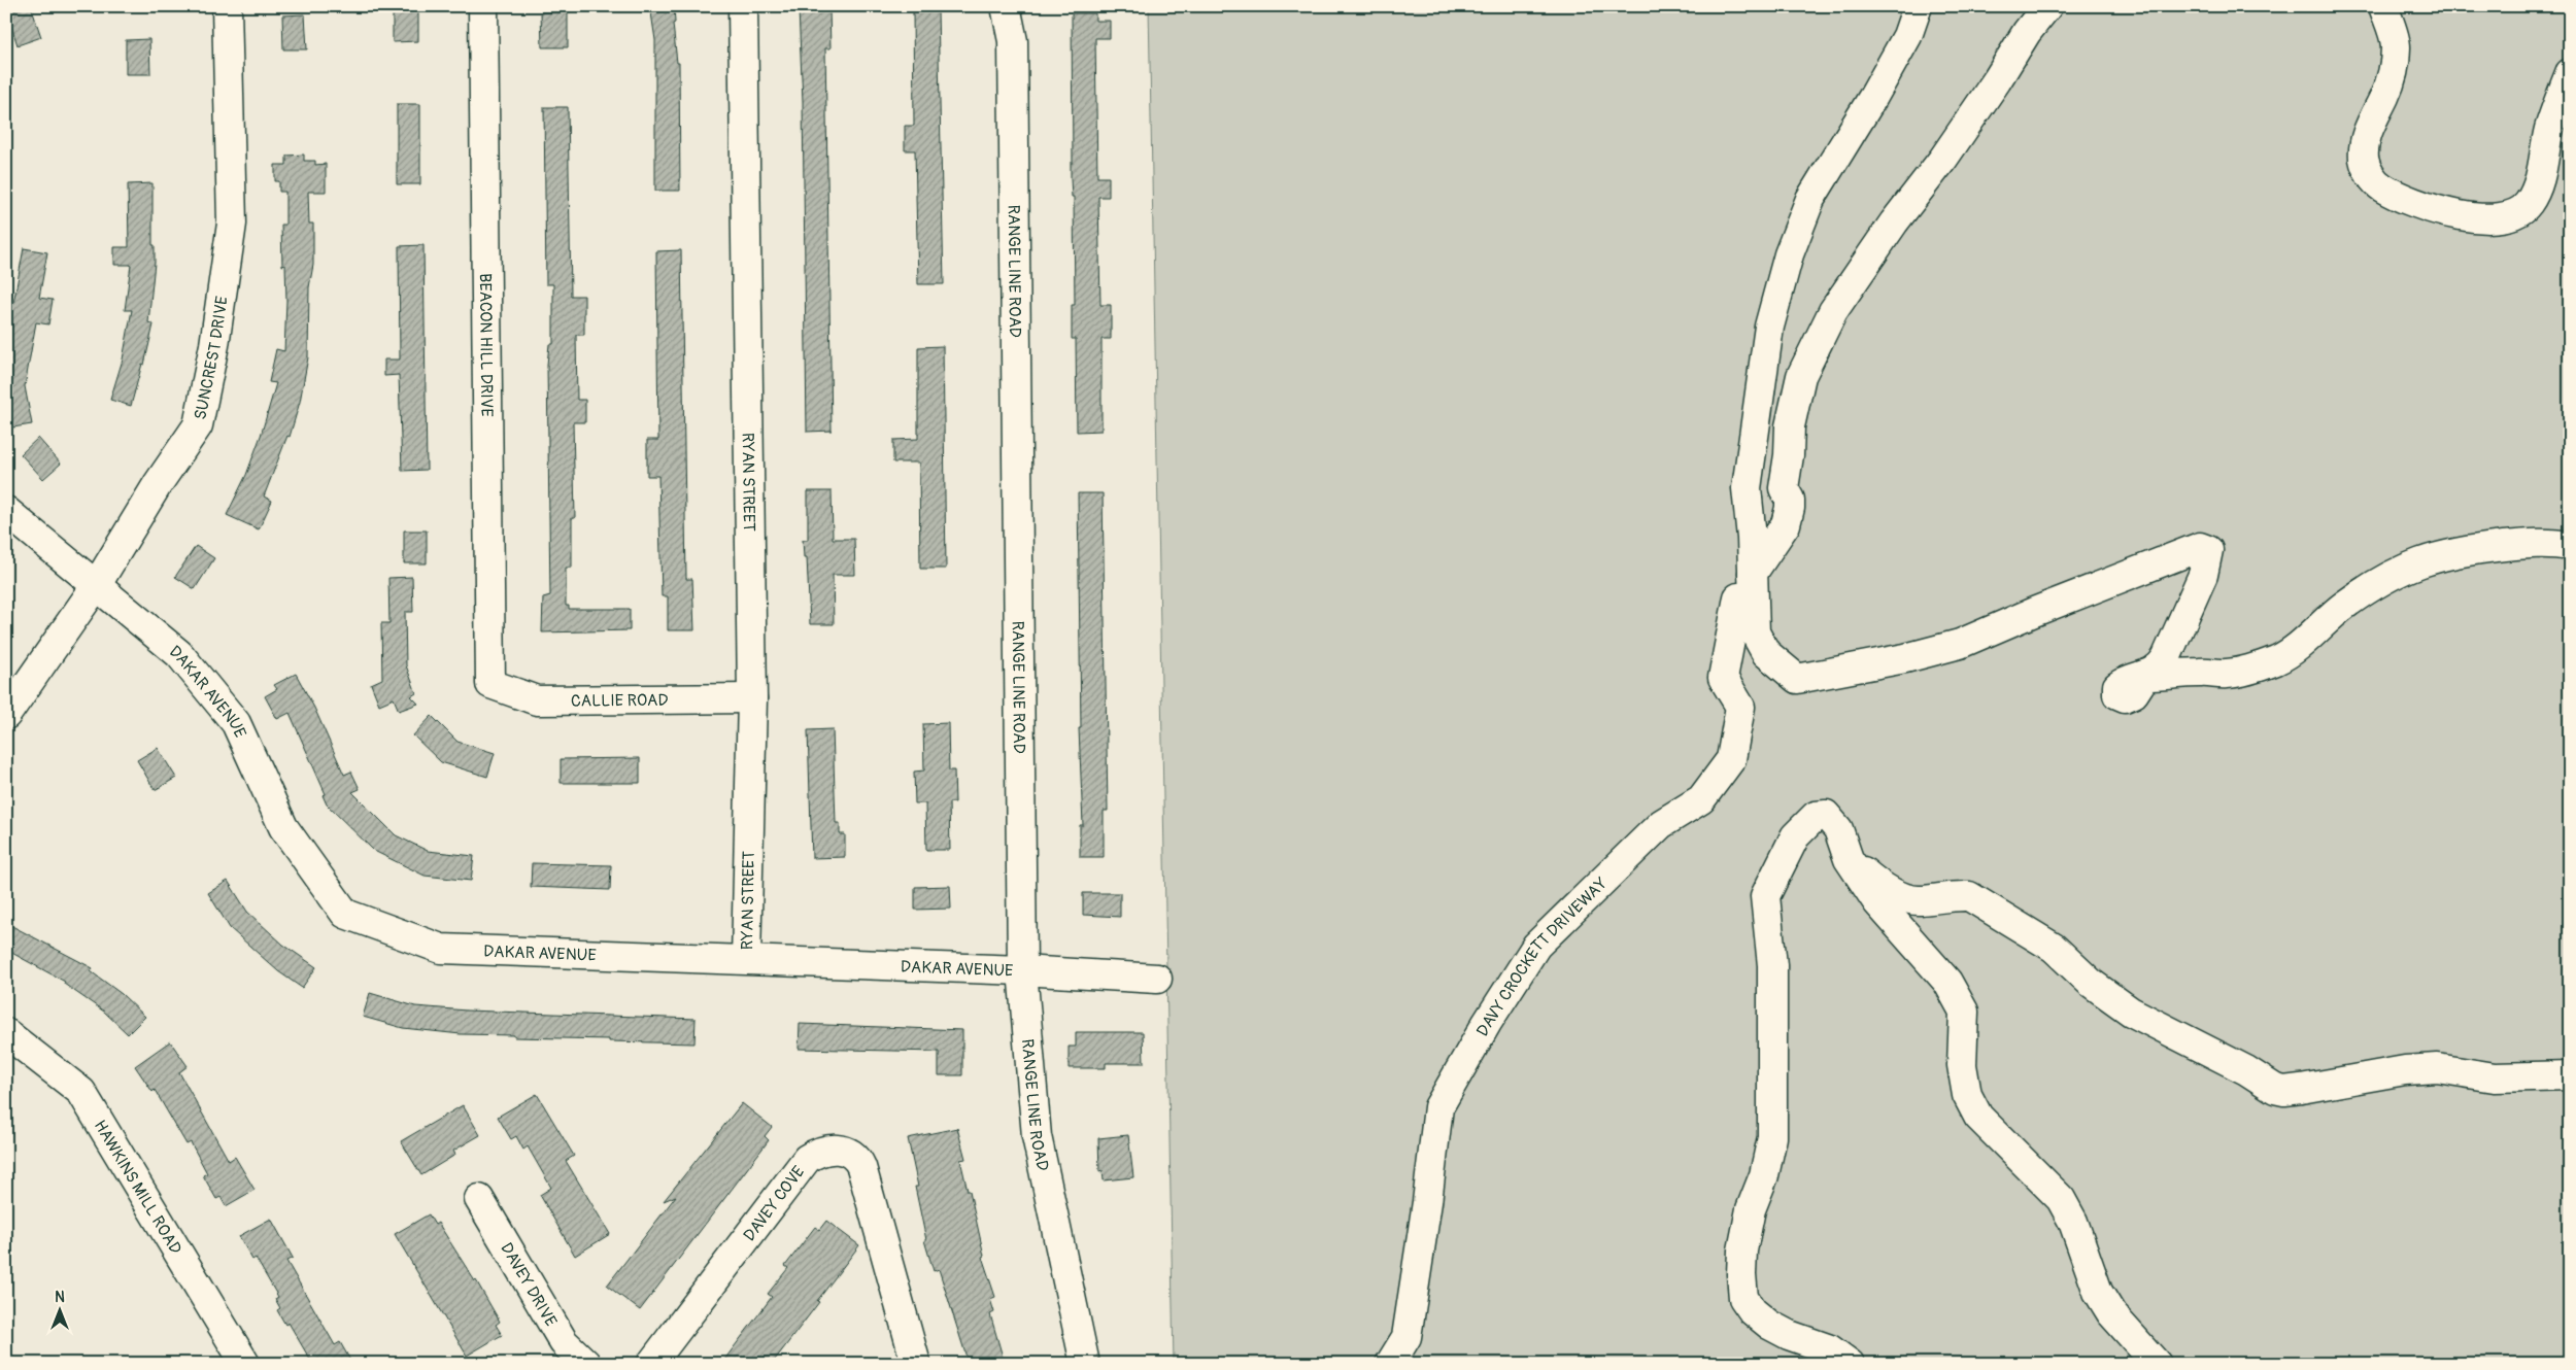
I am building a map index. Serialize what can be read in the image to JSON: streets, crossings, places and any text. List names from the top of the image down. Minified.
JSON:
{"streets":{"street":["RANGE LINE ROAD","BEACON HILL DRIVE","SUNCREST DRIVE","RYAN STREET","DAKAR AVENUE","CALLIE ROAD","DAVY CROCKETT DRIVEWAY","HAWKINS MILL ROAD","DAVEY COVE","DAVEY DRIVE"]},"crossings":[["RANGE LINE ROAD","DAKAR AVENUE"],["BEACON HILL DRIVE","CALLIE ROAD"],["SUNCREST DRIVE","DAKAR AVENUE"],["RYAN STREET","DAKAR AVENUE"],["RYAN STREET","CALLIE ROAD"]],"north":"top"}
